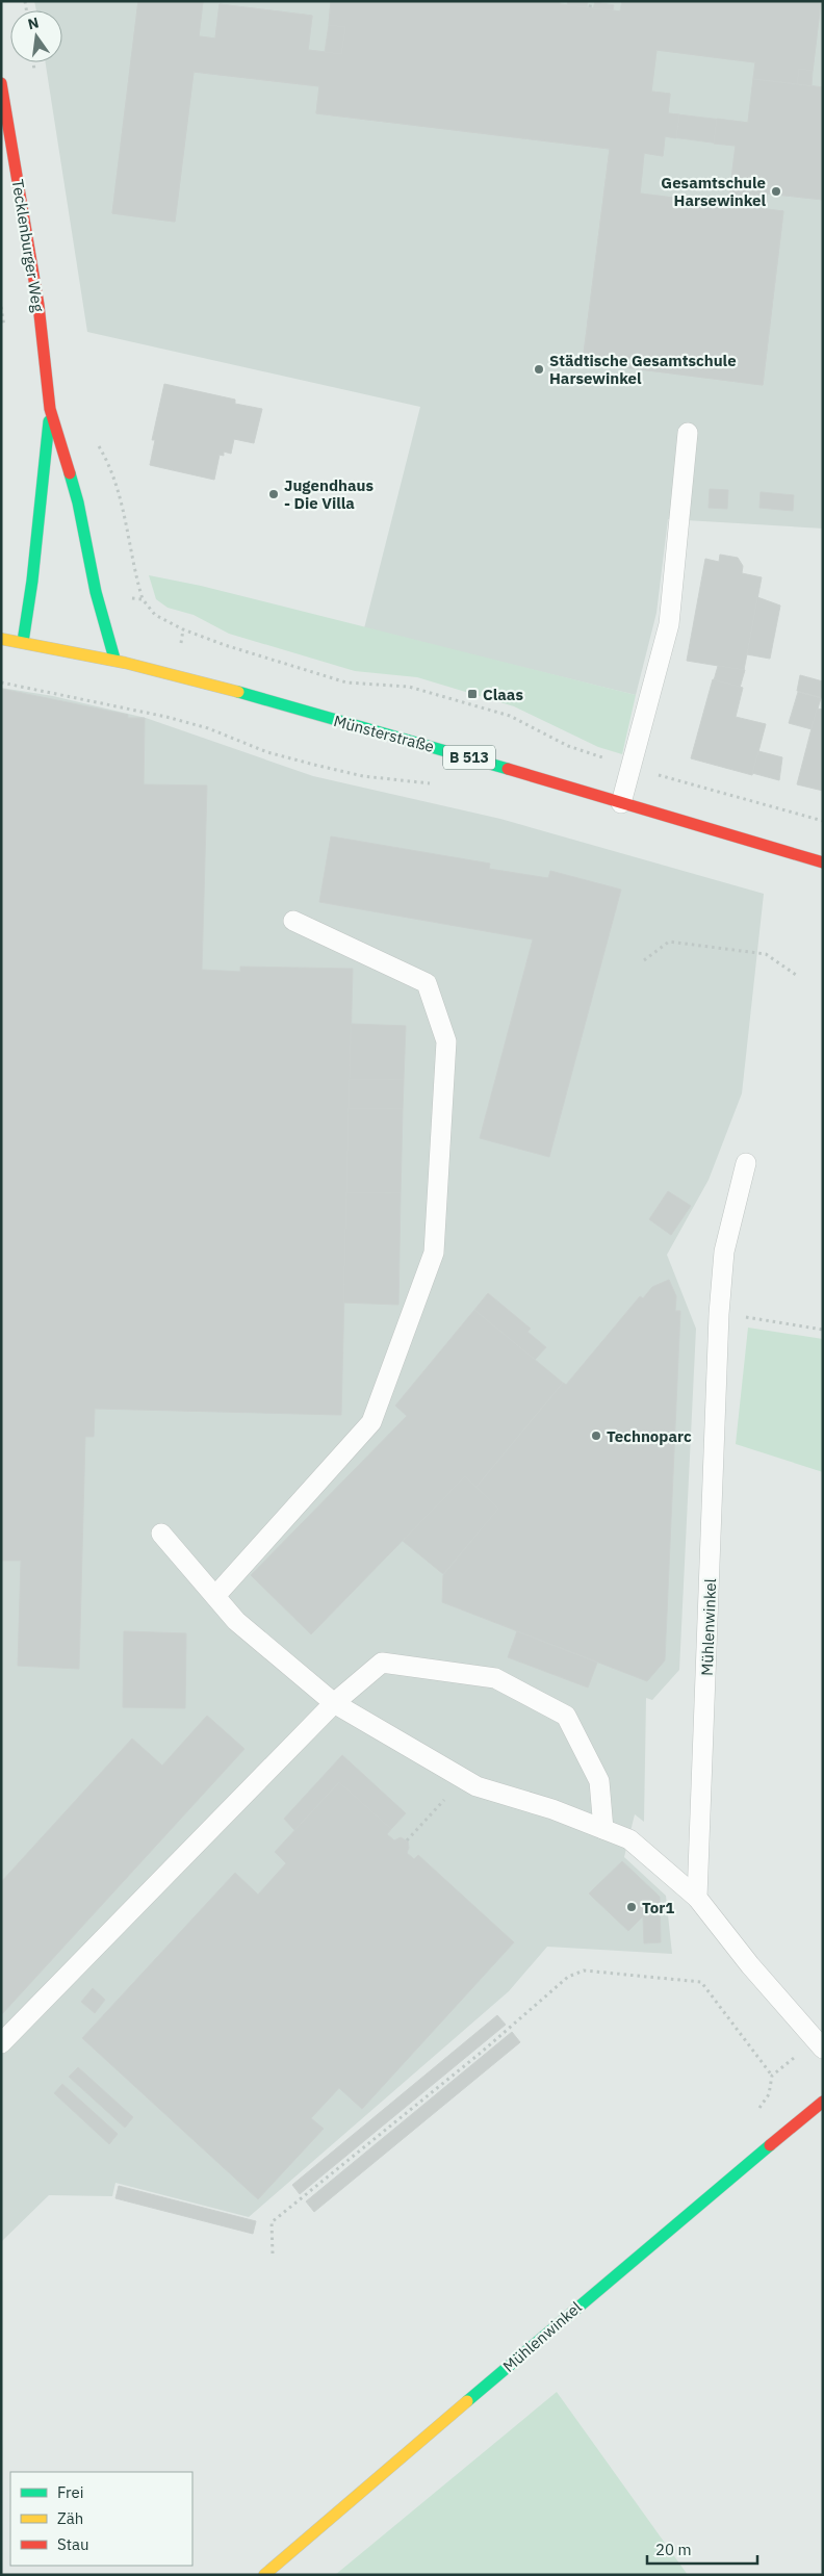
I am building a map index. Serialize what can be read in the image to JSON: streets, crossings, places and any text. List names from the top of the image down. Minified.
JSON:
{"streets":{"street":["Tecklenburger Weg","Münsterstraße","B 513","Mühlenwinkel"]},"crossings":[["Tecklenburger Weg","Münsterstraße"]],"places":{"other":["Gesamtschule Harsewinkel","Städtische Gesamtschule Harsewinkel","Jugendhaus - Die Villa","Technoparc","Tor1"],"transit":["Claas"]},"legend":["Frei","Zäh","Stau"],"scale_bar":"20 m","north":"top"}
